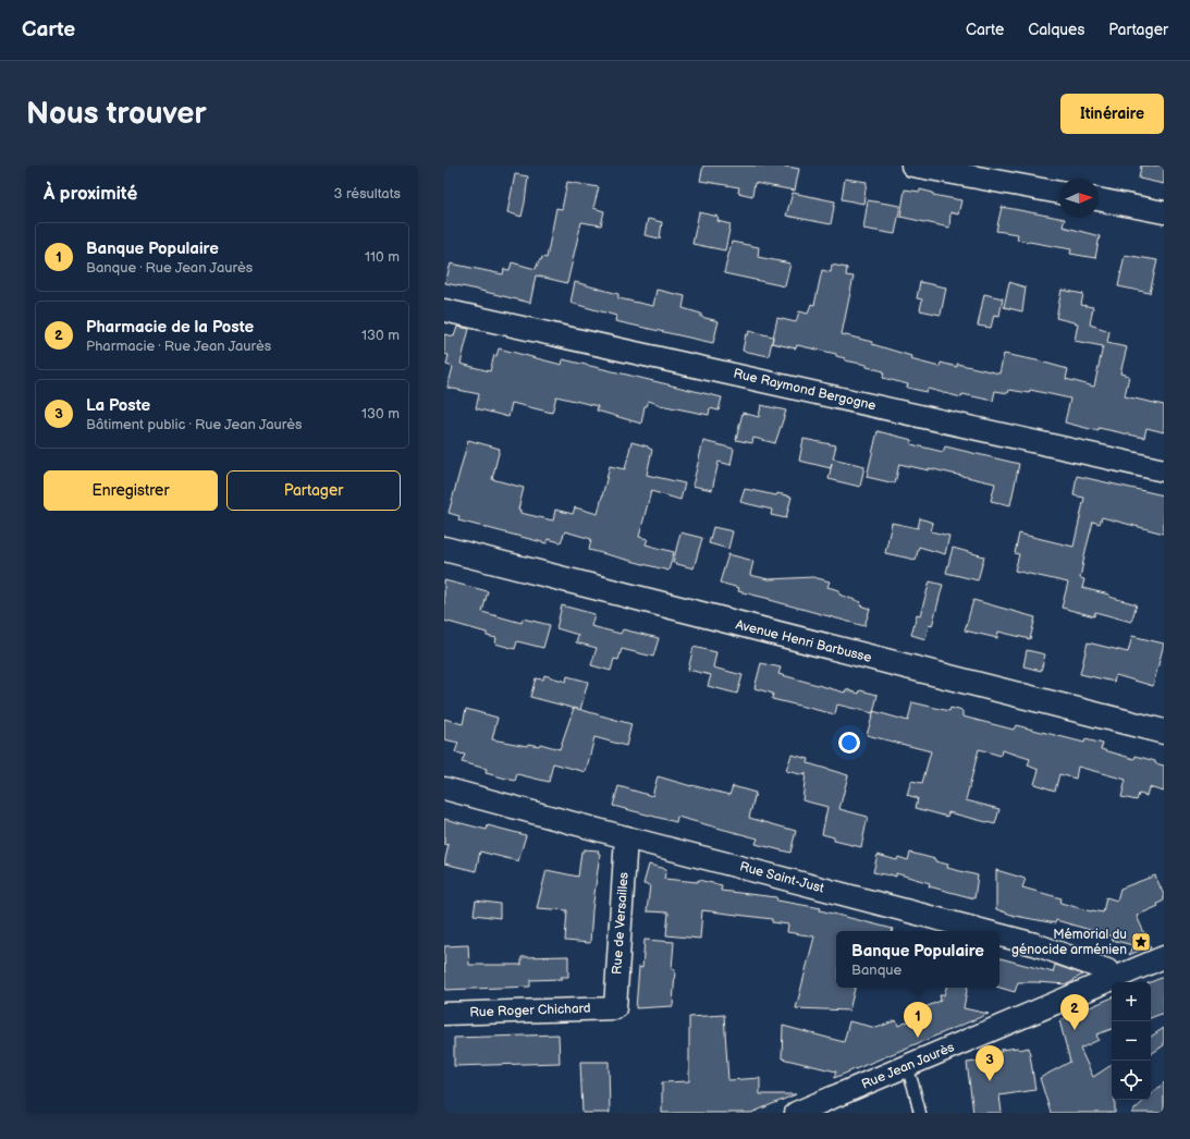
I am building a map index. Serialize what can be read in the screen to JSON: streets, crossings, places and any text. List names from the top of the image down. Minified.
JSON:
{"streets":{"street":["Rue Raymond Bergogne","Avenue Henri Barbusse","Rue Saint-Just","Rue de Versailles","Rue Roger Chichard","Rue Jean Jaurès"]},"crossings":[["Rue Saint-Just","Rue de Versailles"],["Rue Saint-Just","Rue Jean Jaurès"],["Rue de Versailles","Rue Roger Chichard"]],"places":{"place":["Mémorial du génocide arménien"]},"north":"right","page":{"header":"Carte","nav":["Carte","Calques","Partager"],"buttons":["Itinéraire",["Enregistrer","Partager"]],"title":"Nous trouver","heading":["À proximité","3 résultats"],"list":[{"mark":"1","name":"Banque Populaire","note":"Banque · Rue Jean Jaurès","value":"110 m"},{"mark":"2","name":"Pharmacie de la Poste","note":"Pharmacie · Rue Jean Jaurès","value":"130 m"},{"mark":"3","name":"La Poste","note":"Bâtiment public · Rue Jean Jaurès","value":"130 m"}],"popup":["Banque Populaire","Banque"],"map_buttons":["+","−"],"pins":["2","1","3"]}}
